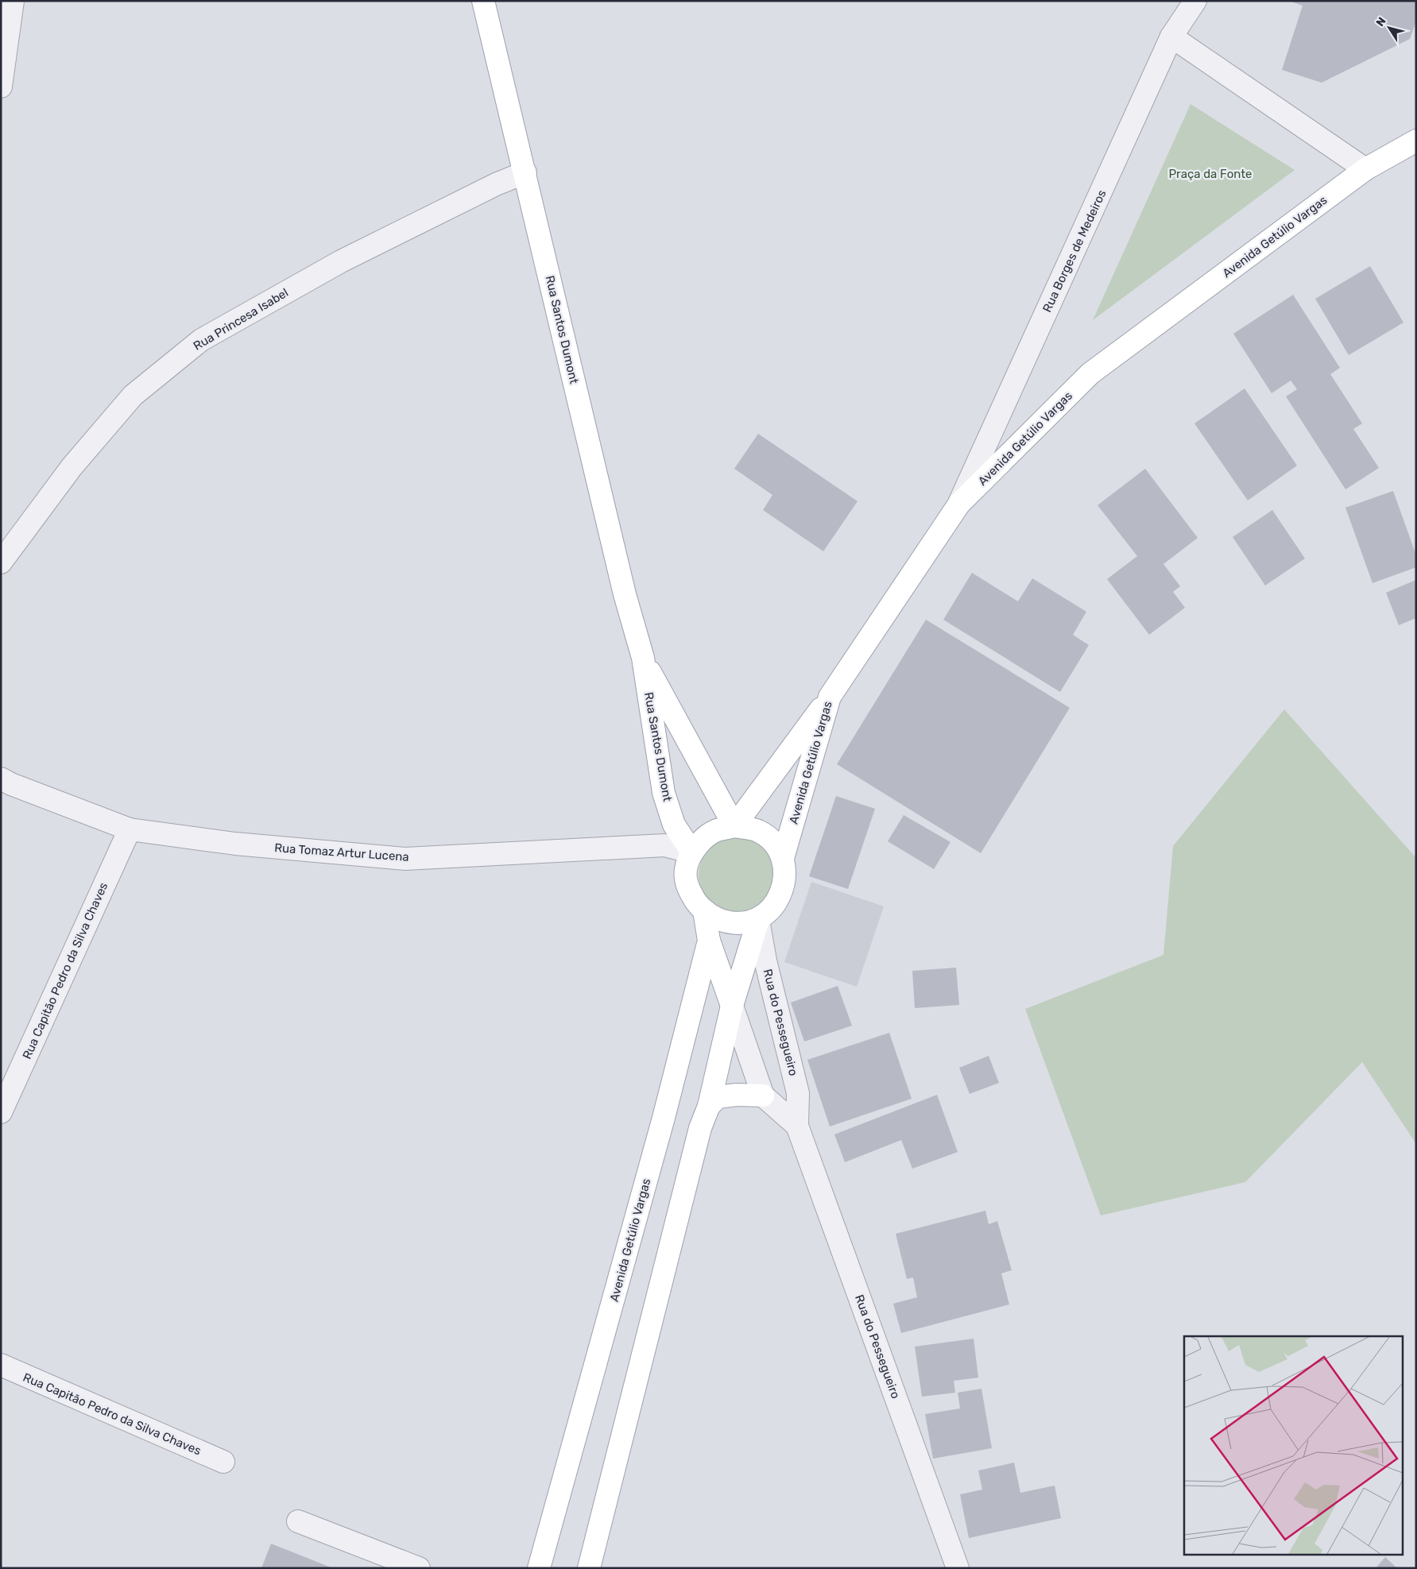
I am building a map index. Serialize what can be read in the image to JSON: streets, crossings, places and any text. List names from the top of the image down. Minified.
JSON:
{"streets":{"main road":["Avenida Getúlio Vargas","Rua Santos Dumont"],"street":["Rua Borges de Medeiros","Rua Princesa Isabel","Rua Tomaz Artur Lucena","Rua Capitão Pedro da Silva Chaves","Rua do Pessegueiro"]},"crossings":[["Avenida Getúlio Vargas","Rua Borges de Medeiros"],["Avenida Getúlio Vargas","Rua Santos Dumont"],["Avenida Getúlio Vargas","Rua Tomaz Artur Lucena"],["Avenida Getúlio Vargas","Rua do Pessegueiro"],["Rua Princesa Isabel","Rua Santos Dumont"],["Rua Santos Dumont","Rua Tomaz Artur Lucena"],["Rua Santos Dumont","Rua do Pessegueiro"],["Rua Tomaz Artur Lucena","Rua Capitão Pedro da Silva Chaves"],["Rua Tomaz Artur Lucena","Rua do Pessegueiro"]],"parks":["Praça da Fonte"],"north":"top left"}
